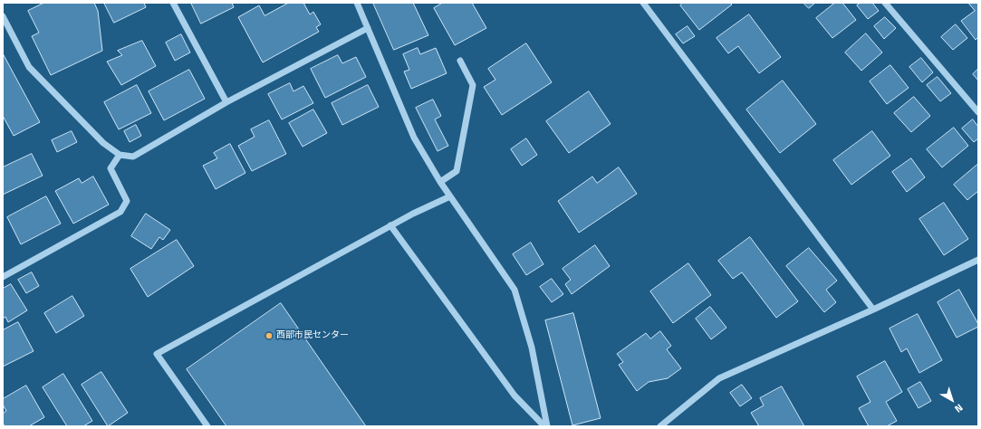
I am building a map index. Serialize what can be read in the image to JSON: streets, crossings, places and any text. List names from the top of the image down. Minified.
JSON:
{"places":["西部市民センター"],"north":"bottom right"}
